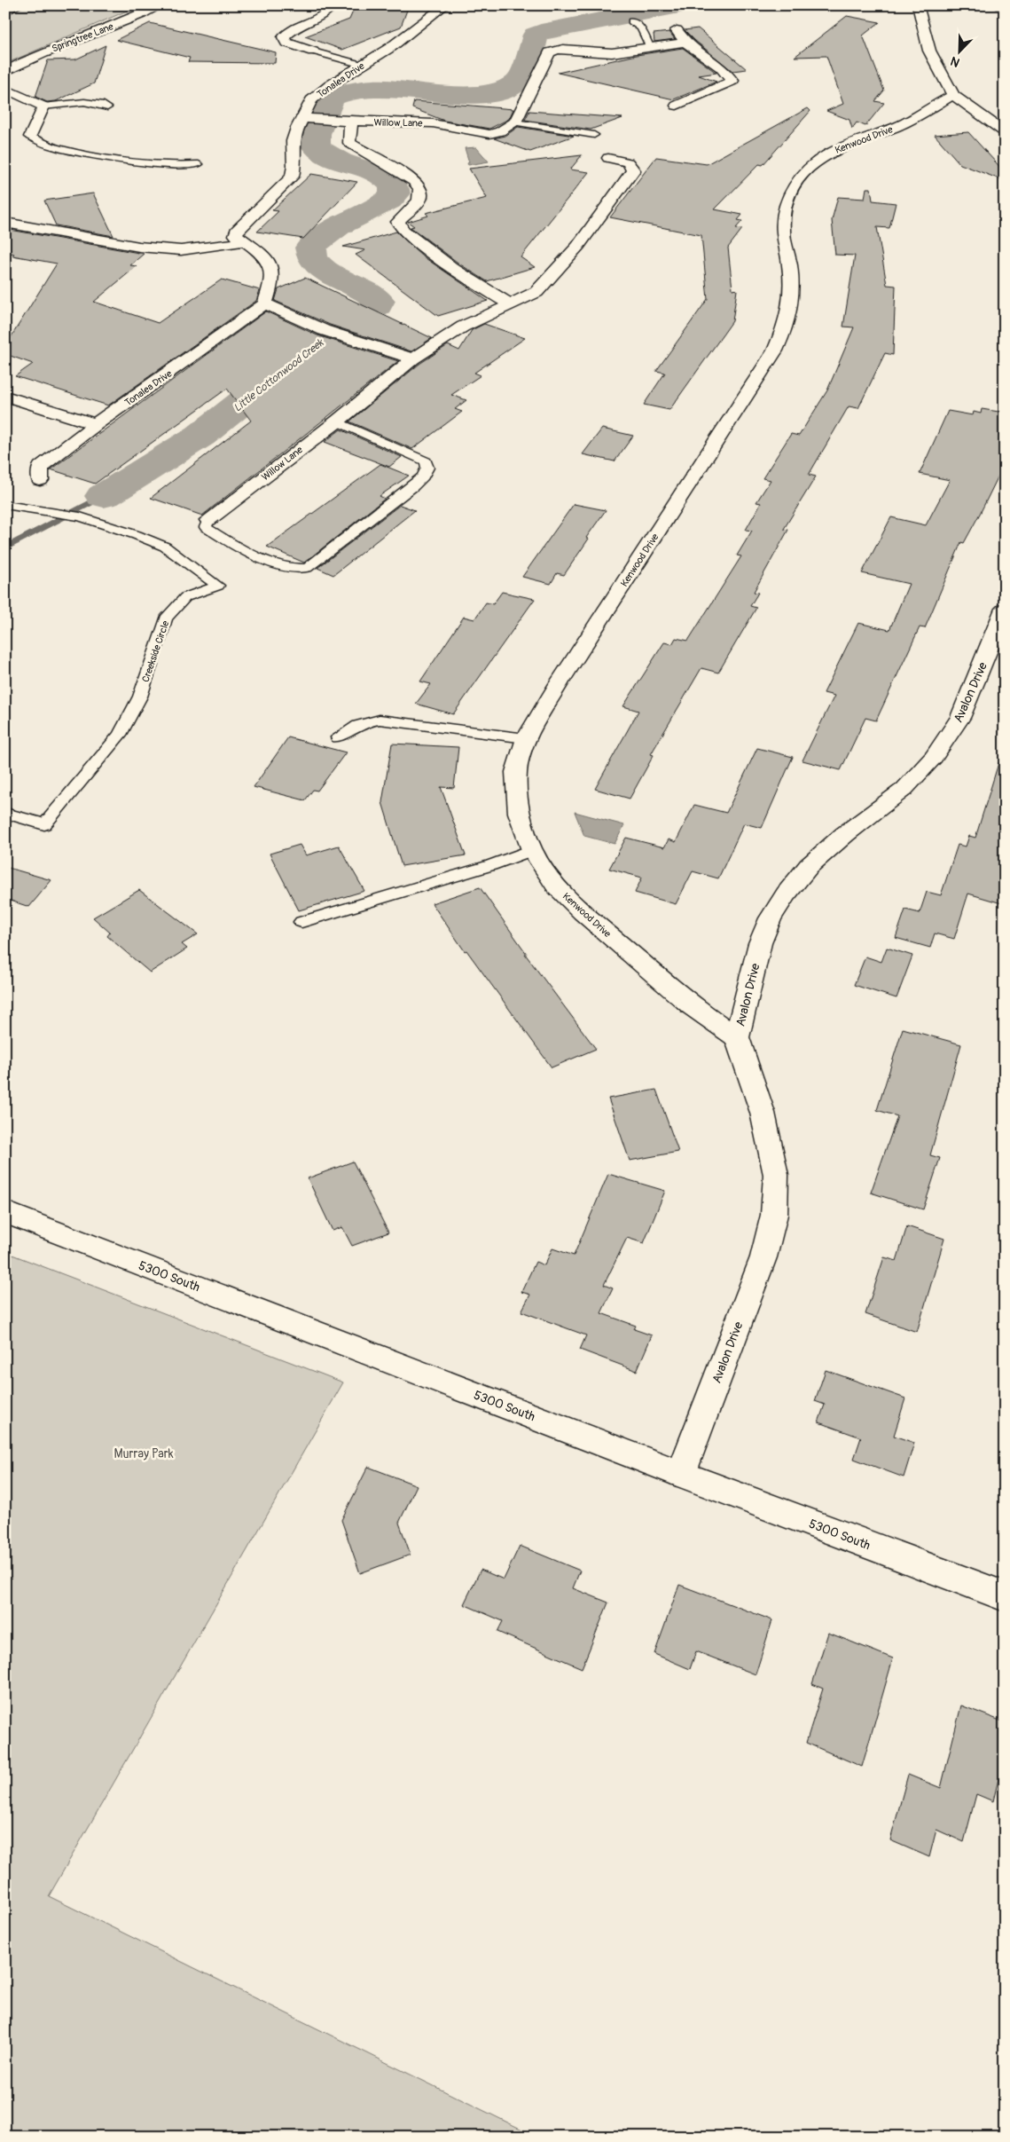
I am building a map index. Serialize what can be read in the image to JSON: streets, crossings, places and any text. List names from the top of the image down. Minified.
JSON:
{"streets":{"street":["Springtree Lane","Tonalea Drive","Willow Lane","Kenwood Drive","Avalon Drive","5300 South"],"lane":["Creekside Circle"]},"crossings":[["Tonalea Drive","Willow Lane"],["Kenwood Drive","Avalon Drive"],["Avalon Drive","5300 South"]],"water":["Little Cottonwood Creek"],"parks":["Murray Park"],"north":"bottom left"}
